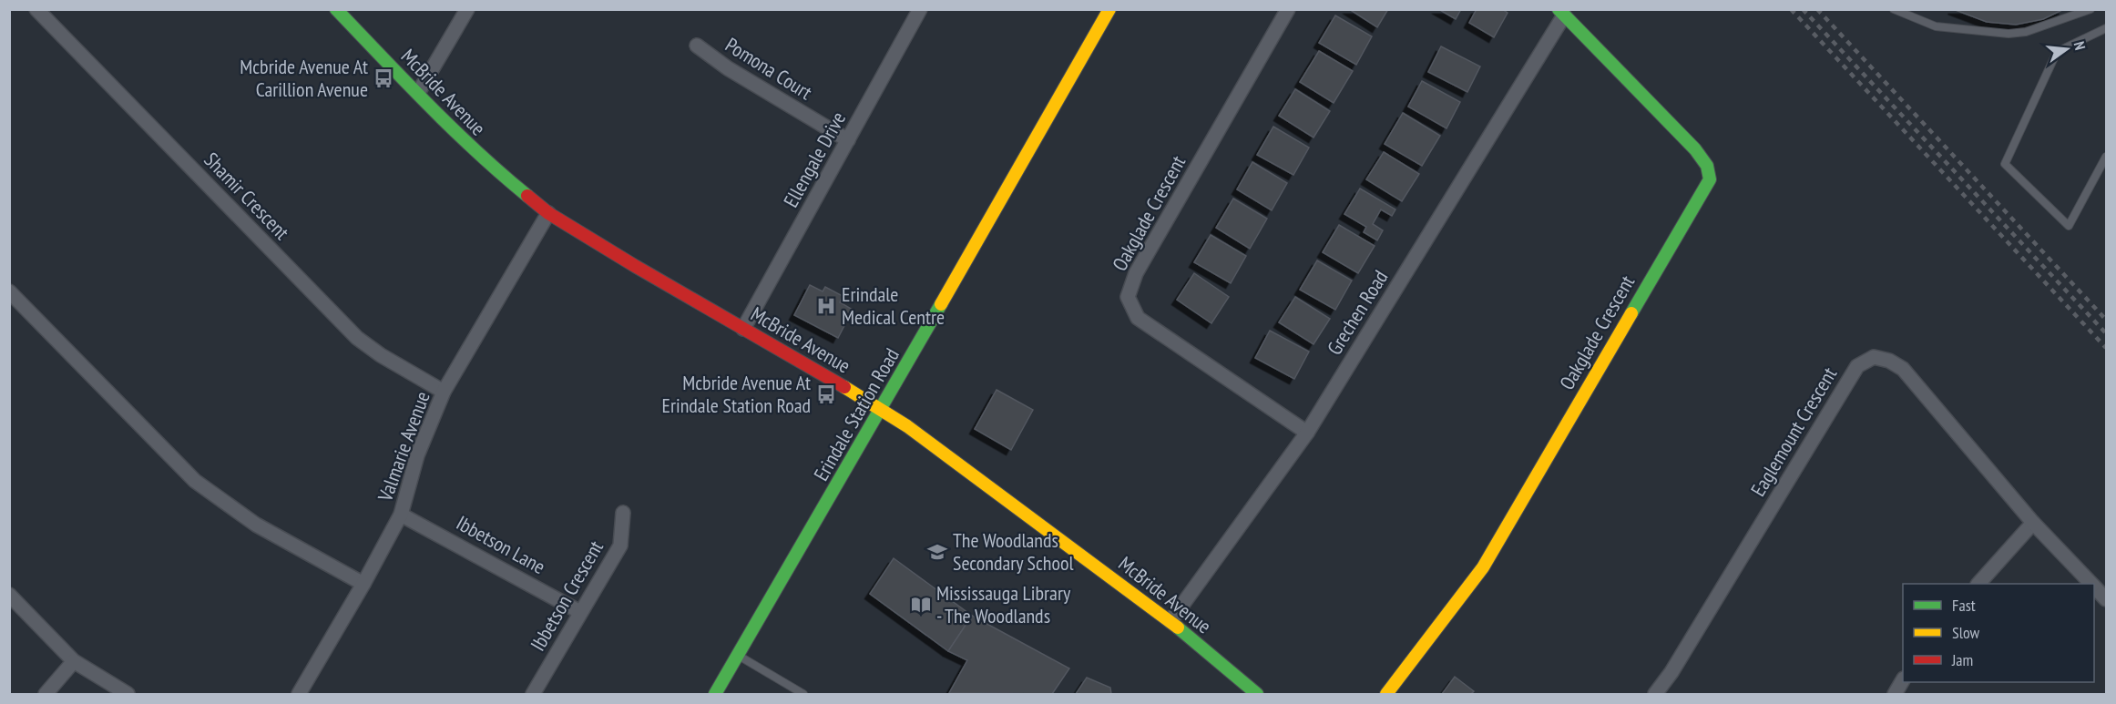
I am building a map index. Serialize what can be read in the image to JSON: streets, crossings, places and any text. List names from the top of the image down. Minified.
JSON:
{"streets":{"street":["Pomona Court","McBride Avenue","Ellengale Drive","Shamir Crescent","Oakglade Crescent","Grechen Road","Erindale Station Road","Eaglemount Crescent","Valmarie Avenue","Ibbetson Lane","Ibbetson Crescent"]},"crossings":[["Pomona Court","Ellengale Drive"],["McBride Avenue","Ellengale Drive"],["McBride Avenue","Grechen Road"],["McBride Avenue","Erindale Station Road"],["McBride Avenue","Valmarie Avenue"],["Shamir Crescent","Valmarie Avenue"],["Oakglade Crescent","Grechen Road"],["Valmarie Avenue","Ibbetson Lane"],["Ibbetson Lane","Ibbetson Crescent"]],"places":{"bus stop":["Mcbride Avenue At Carillion Avenue","Mcbride Avenue At Erindale Station Road"],"hospital":["Erindale Medical Centre"],"school or university":["The Woodlands Secondary School"],"library":["Mississauga Library - The Woodlands"]},"legend":["Fast","Slow","Jam"],"north":"right"}
